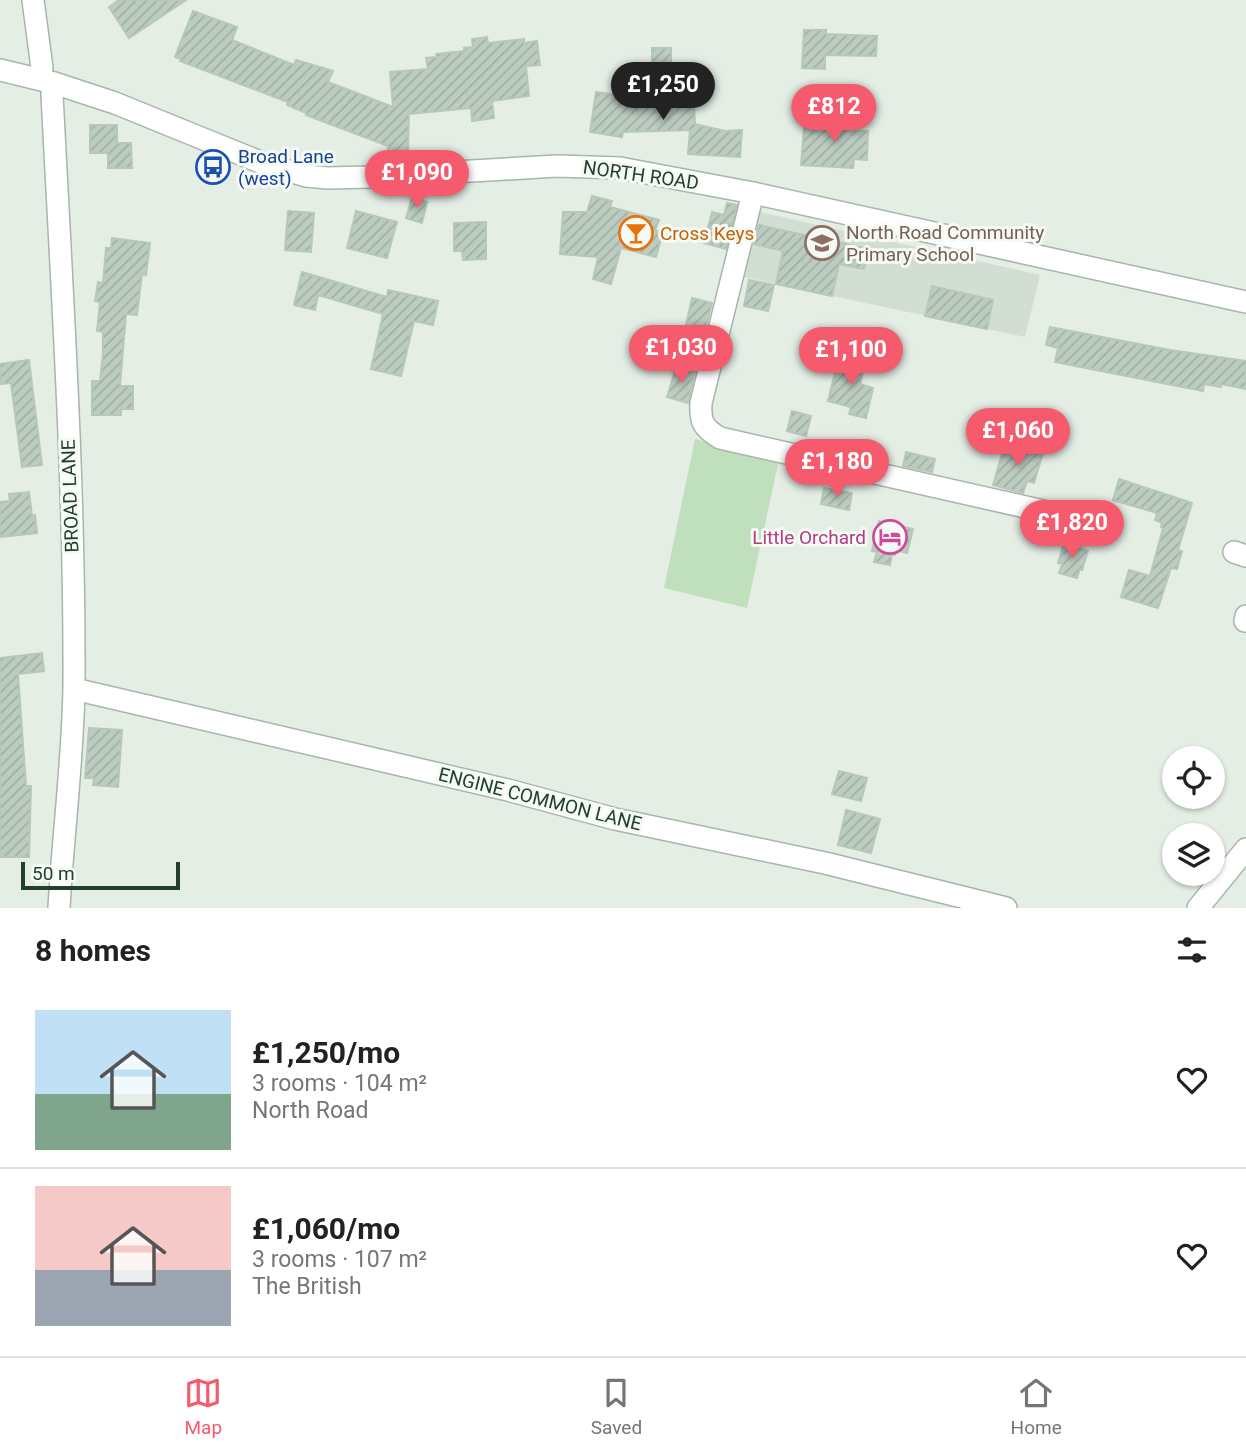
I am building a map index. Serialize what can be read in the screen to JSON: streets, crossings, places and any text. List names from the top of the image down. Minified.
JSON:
{"streets":{"street":["NORTH ROAD","BROAD LANE","ENGINE COMMON LANE"]},"crossings":[["NORTH ROAD","BROAD LANE"],["BROAD LANE","ENGINE COMMON LANE"]],"places":{"bus stop":["Broad Lane (west)"],"bar":["Cross Keys"],"school or university":["North Road Community Primary School"],"hotel":["Little Orchard"]},"scale_bar":"50 m","page":{"price":["£1,250","£812","£1,090","£1,030","£1,100","£1,060","£1,180","£1,820"],"scale":"50 m","heading":"8 homes","list":[{"name":"£1,250/mo","note":"3 rooms · 104 m² · North Road"},{"name":"£1,060/mo","note":"3 rooms · 107 m² · The British"}],"tabs":["Map","Saved","Home"]}}
